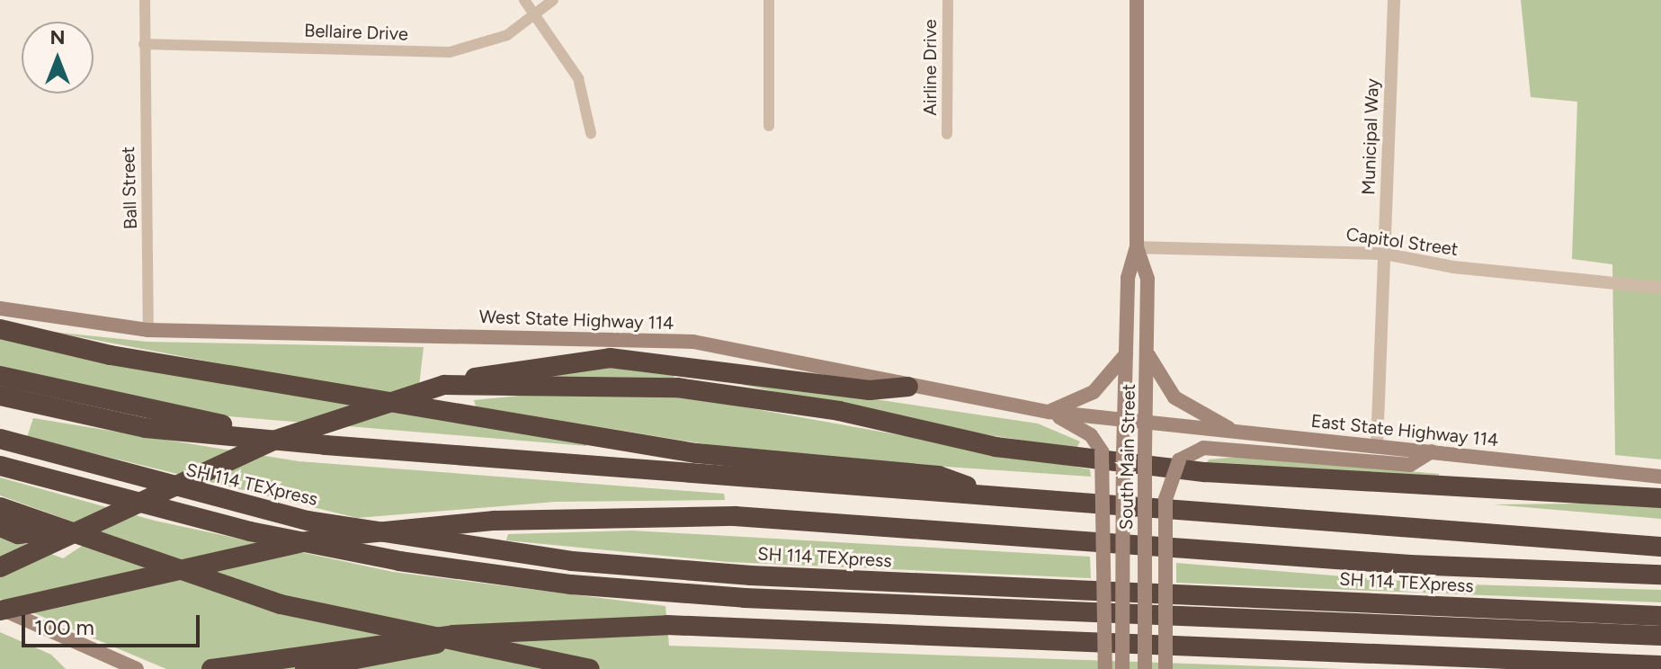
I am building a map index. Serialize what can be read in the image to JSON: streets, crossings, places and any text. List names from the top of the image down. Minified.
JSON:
{"streets":{"highway":["SH 114 TEXpress"],"main road":["West State Highway 114","East State Highway 114","South Main Street"],"street":["Bellaire Drive","Airline Drive","Municipal Way","Ball Street","Capitol Street"]},"crossings":[["Bellaire Drive","Ball Street"],["Municipal Way","Capitol Street"],["Municipal Way","East State Highway 114"],["Ball Street","West State Highway 114"],["Capitol Street","South Main Street"],["West State Highway 114","East State Highway 114"],["West State Highway 114","South Main Street"],["East State Highway 114","South Main Street"]],"scale_bar":"100 m","north":"top"}
